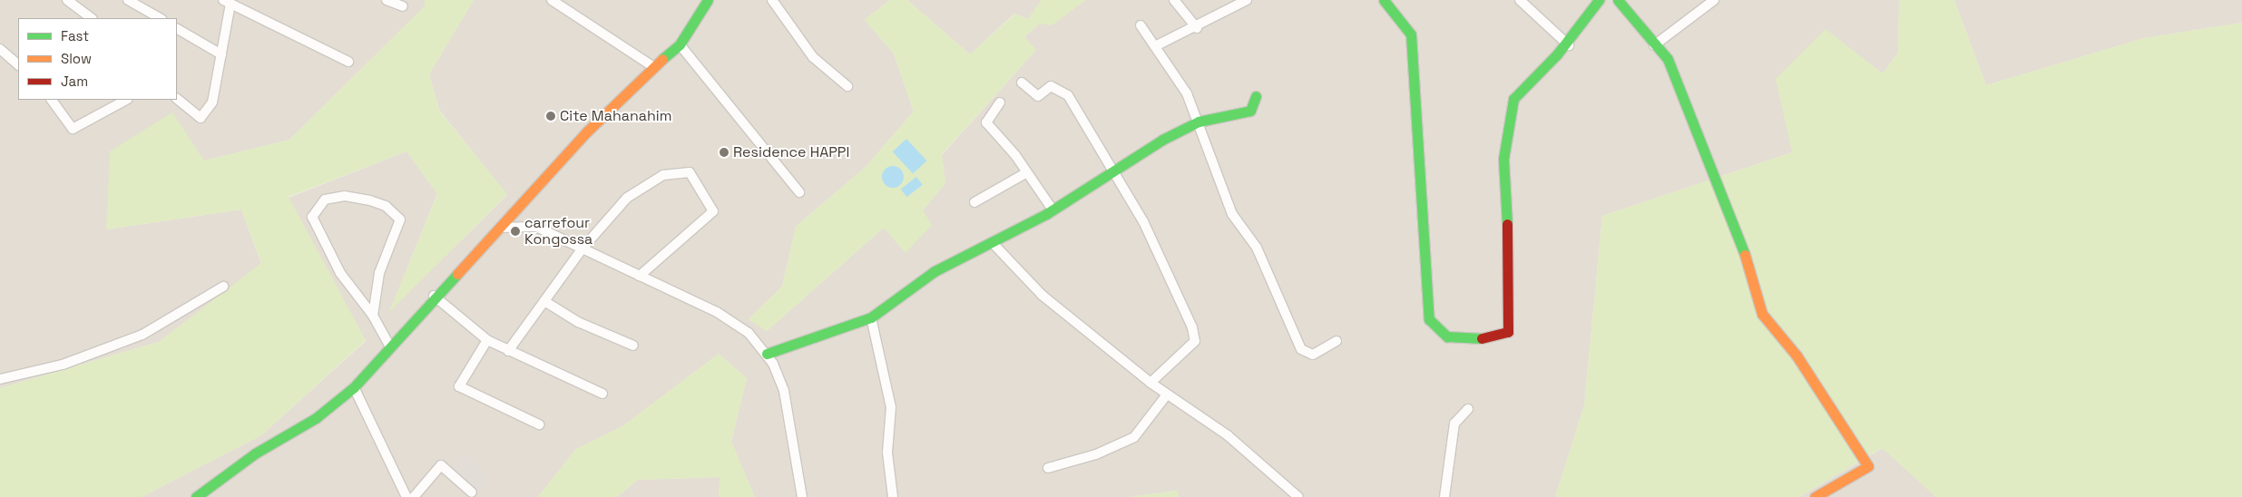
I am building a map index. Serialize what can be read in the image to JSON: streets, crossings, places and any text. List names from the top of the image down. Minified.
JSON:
{"places":["Cite Mahanahim","Residence HAPPI","carrefour Kongossa"],"legend":["Fast","Slow","Jam"]}
